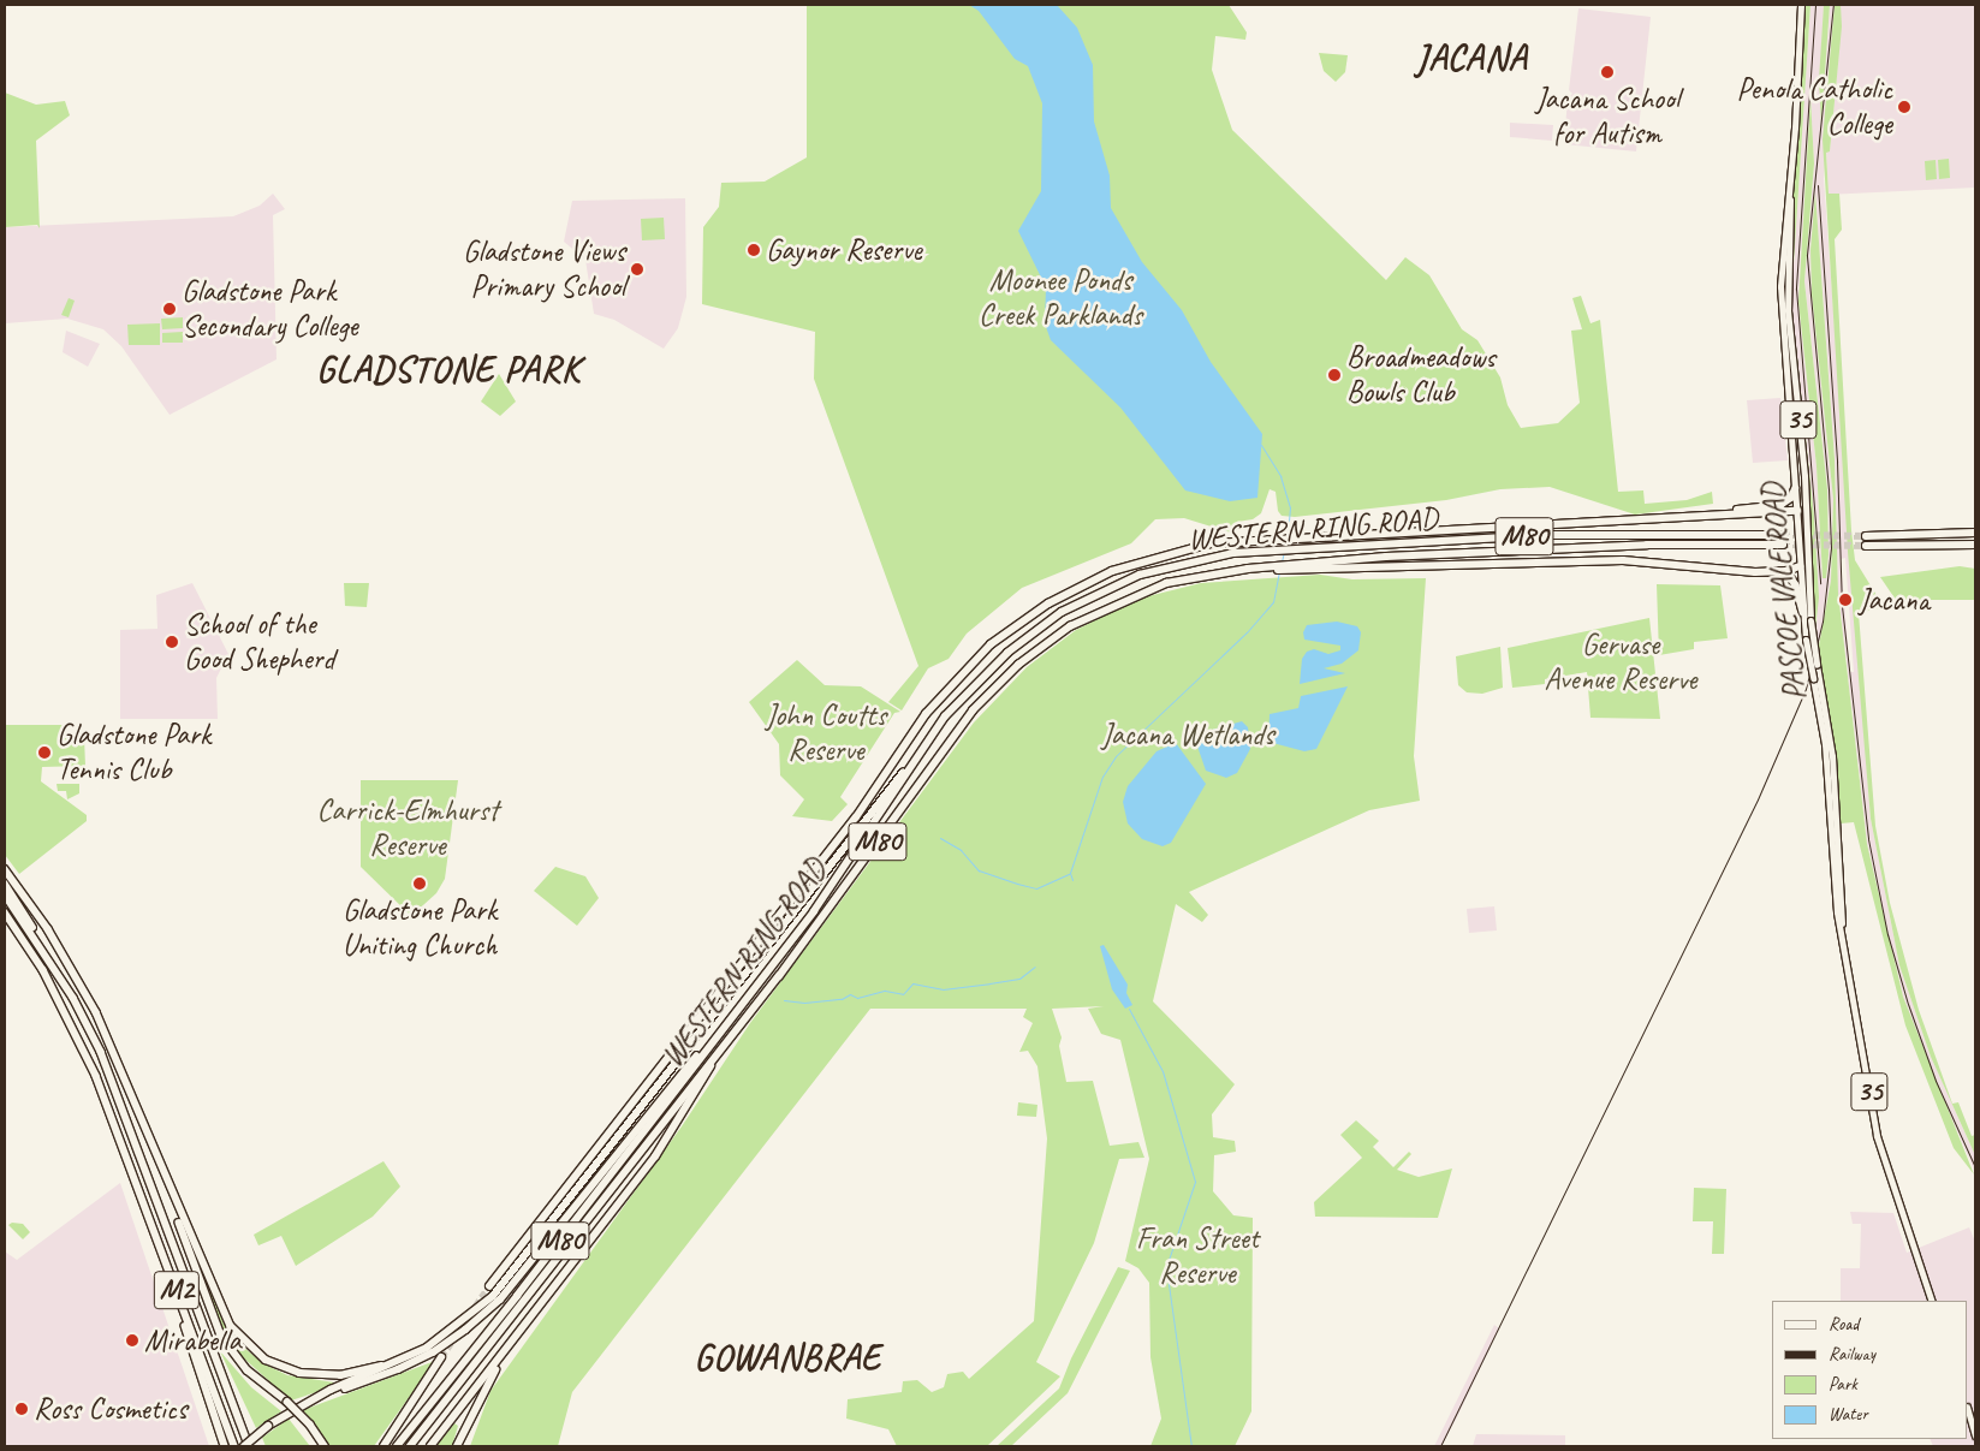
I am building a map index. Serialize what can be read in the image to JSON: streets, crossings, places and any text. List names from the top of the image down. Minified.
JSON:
{"streets":{"highway":["WESTERN RING ROAD","M80","M2"],"main road":["35","PASCOE VALE ROAD"]},"districts":["JACANA","GLADSTONE PARK","GOWANBRAE"],"parks":["Moonee Ponds Creek Parklands","Gervase Avenue Reserve","John Coutts Reserve","Jacana Wetlands","Carrick-Elmhurst Reserve","Fran Street Reserve"],"places":["Jacana School for Autism","Penola Catholic College","Gaynor Reserve","Gladstone Views Primary School","Gladstone Park Secondary College","Broadmeadows Bowls Club","Jacana","School of the Good Shepherd","Gladstone Park Tennis Club","Gladstone Park Uniting Church","Mirabella","Ross Cosmetics"],"legend":["Road","Railway","Park","Water"]}
